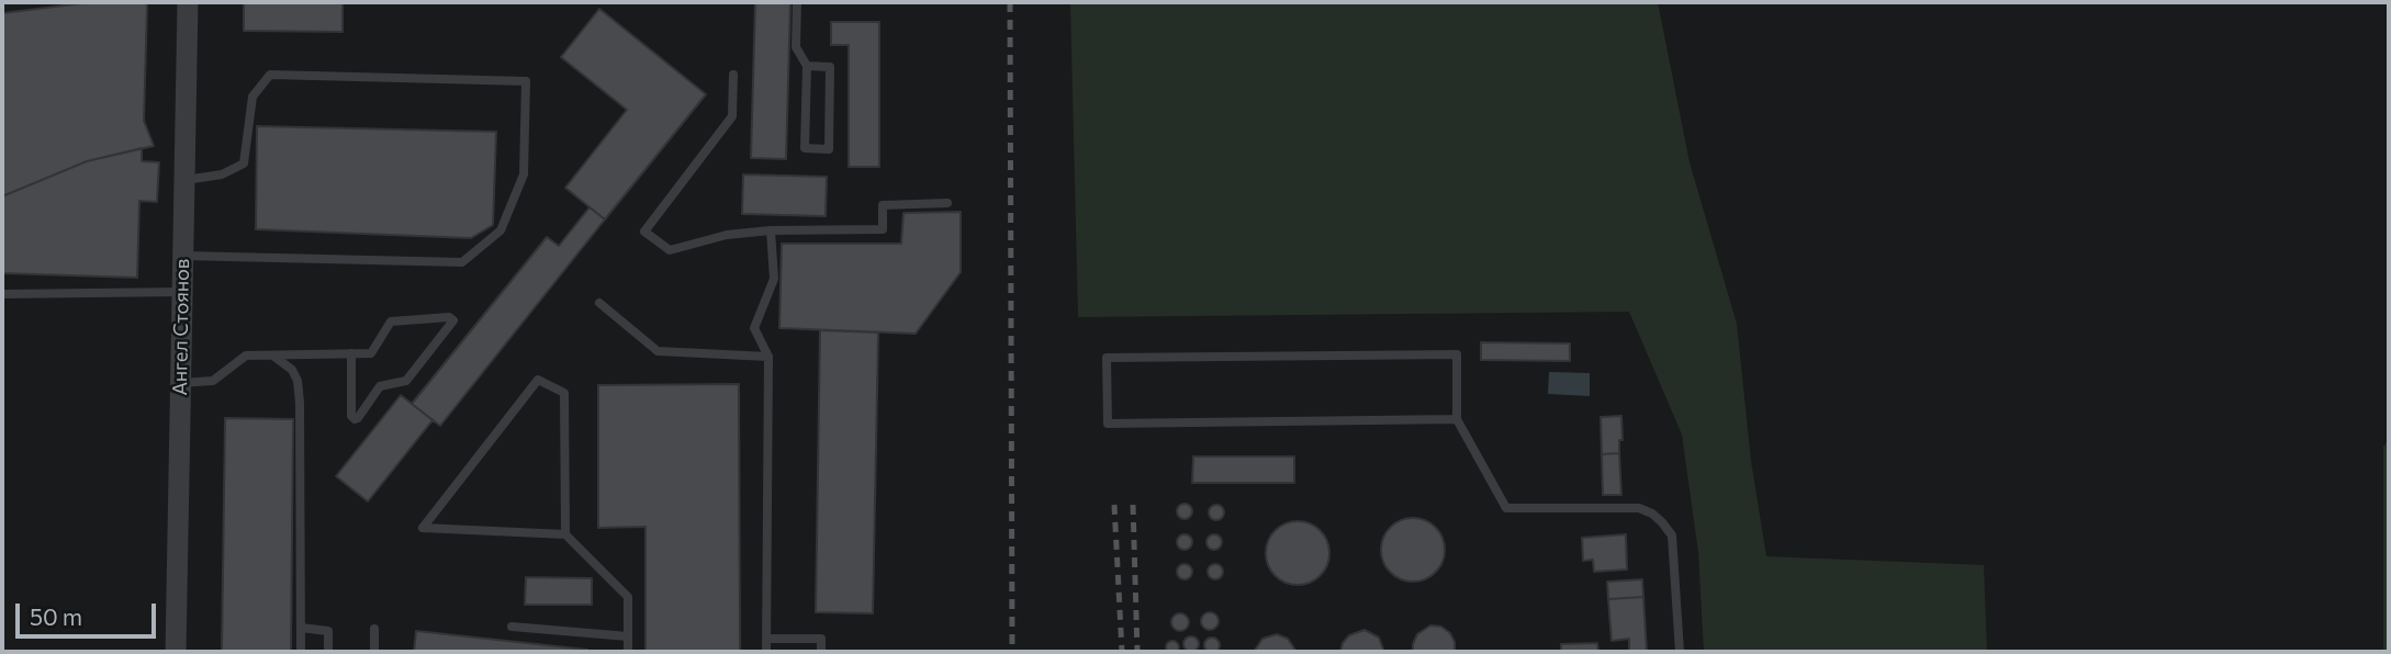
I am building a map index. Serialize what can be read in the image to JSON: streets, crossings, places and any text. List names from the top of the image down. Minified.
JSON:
{"streets":{"street":["Ангел Стоянов"]},"scale_bar":"50 m"}
